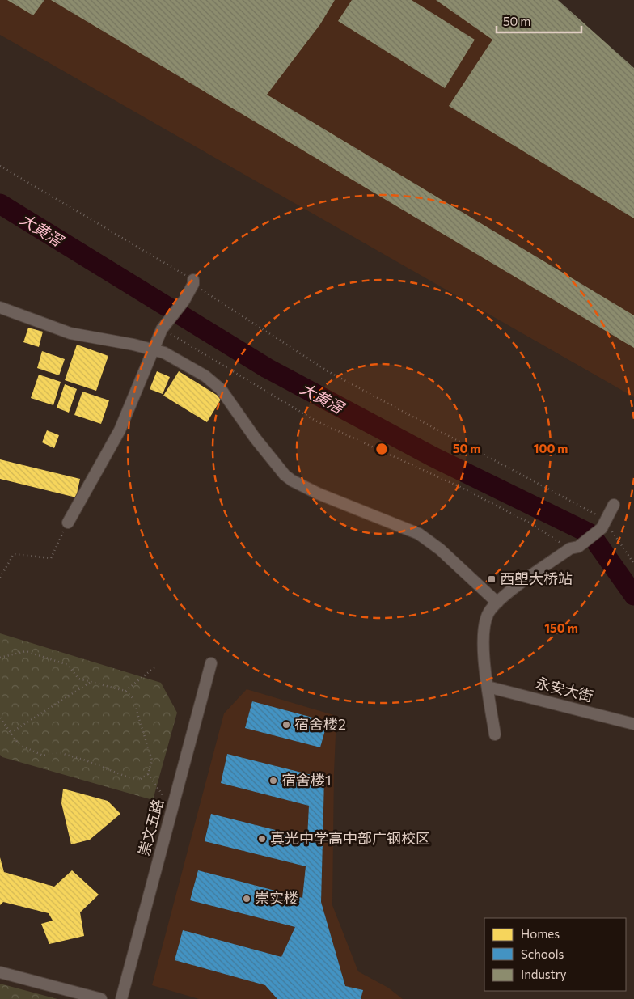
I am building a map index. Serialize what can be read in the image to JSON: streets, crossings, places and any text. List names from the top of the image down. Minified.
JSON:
{"streets":{"street":["永安大街","崇文五路"]},"water":["大黄滘"],"places":{"transit":["西塱大桥站"],"other":["宿舍楼2","宿舍楼1","真光中学高中部广钢校区","崇实楼"]},"legend":["Homes","Schools","Industry"],"scale_bar":"50 m","rings":["50 m","100 m","150 m"]}
